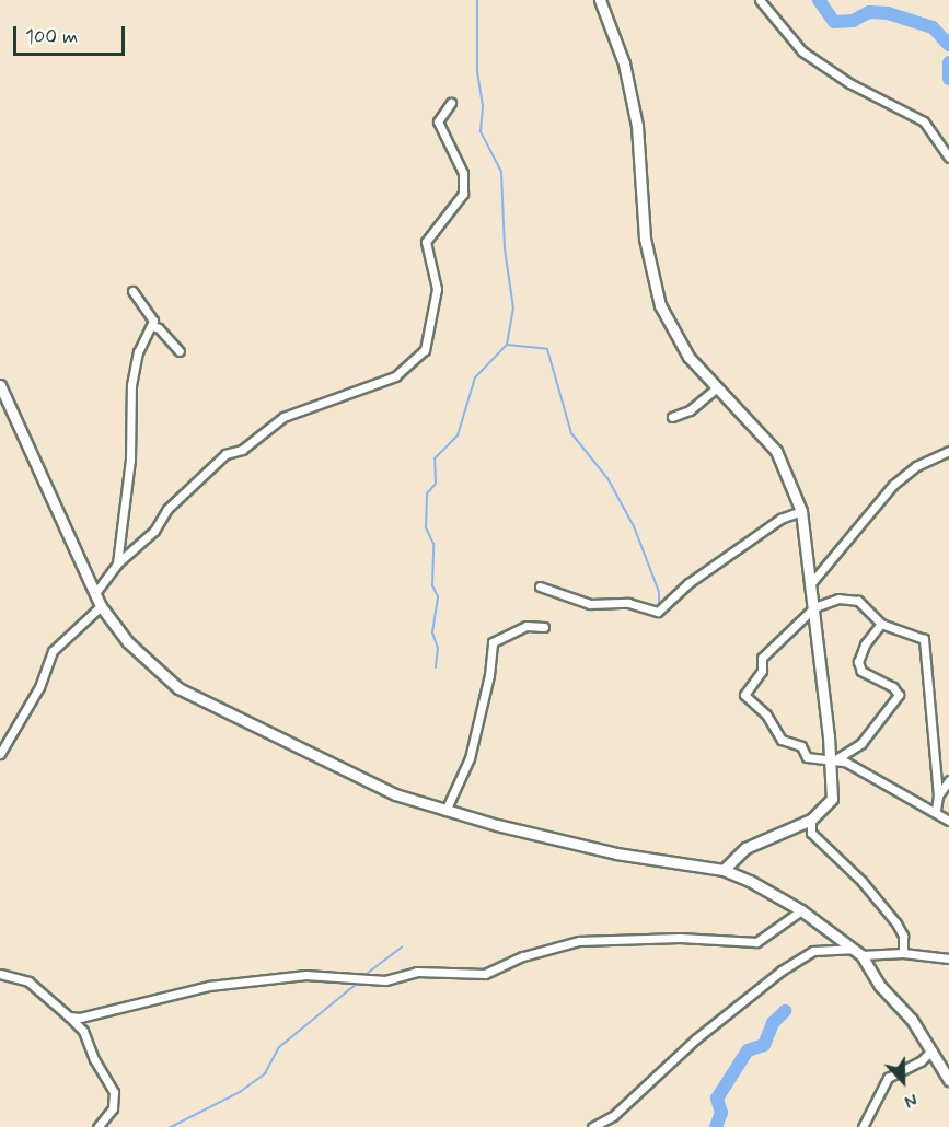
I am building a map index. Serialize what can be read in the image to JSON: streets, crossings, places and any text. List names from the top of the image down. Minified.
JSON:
{"scale_bar":"100 m","north":"bottom"}
